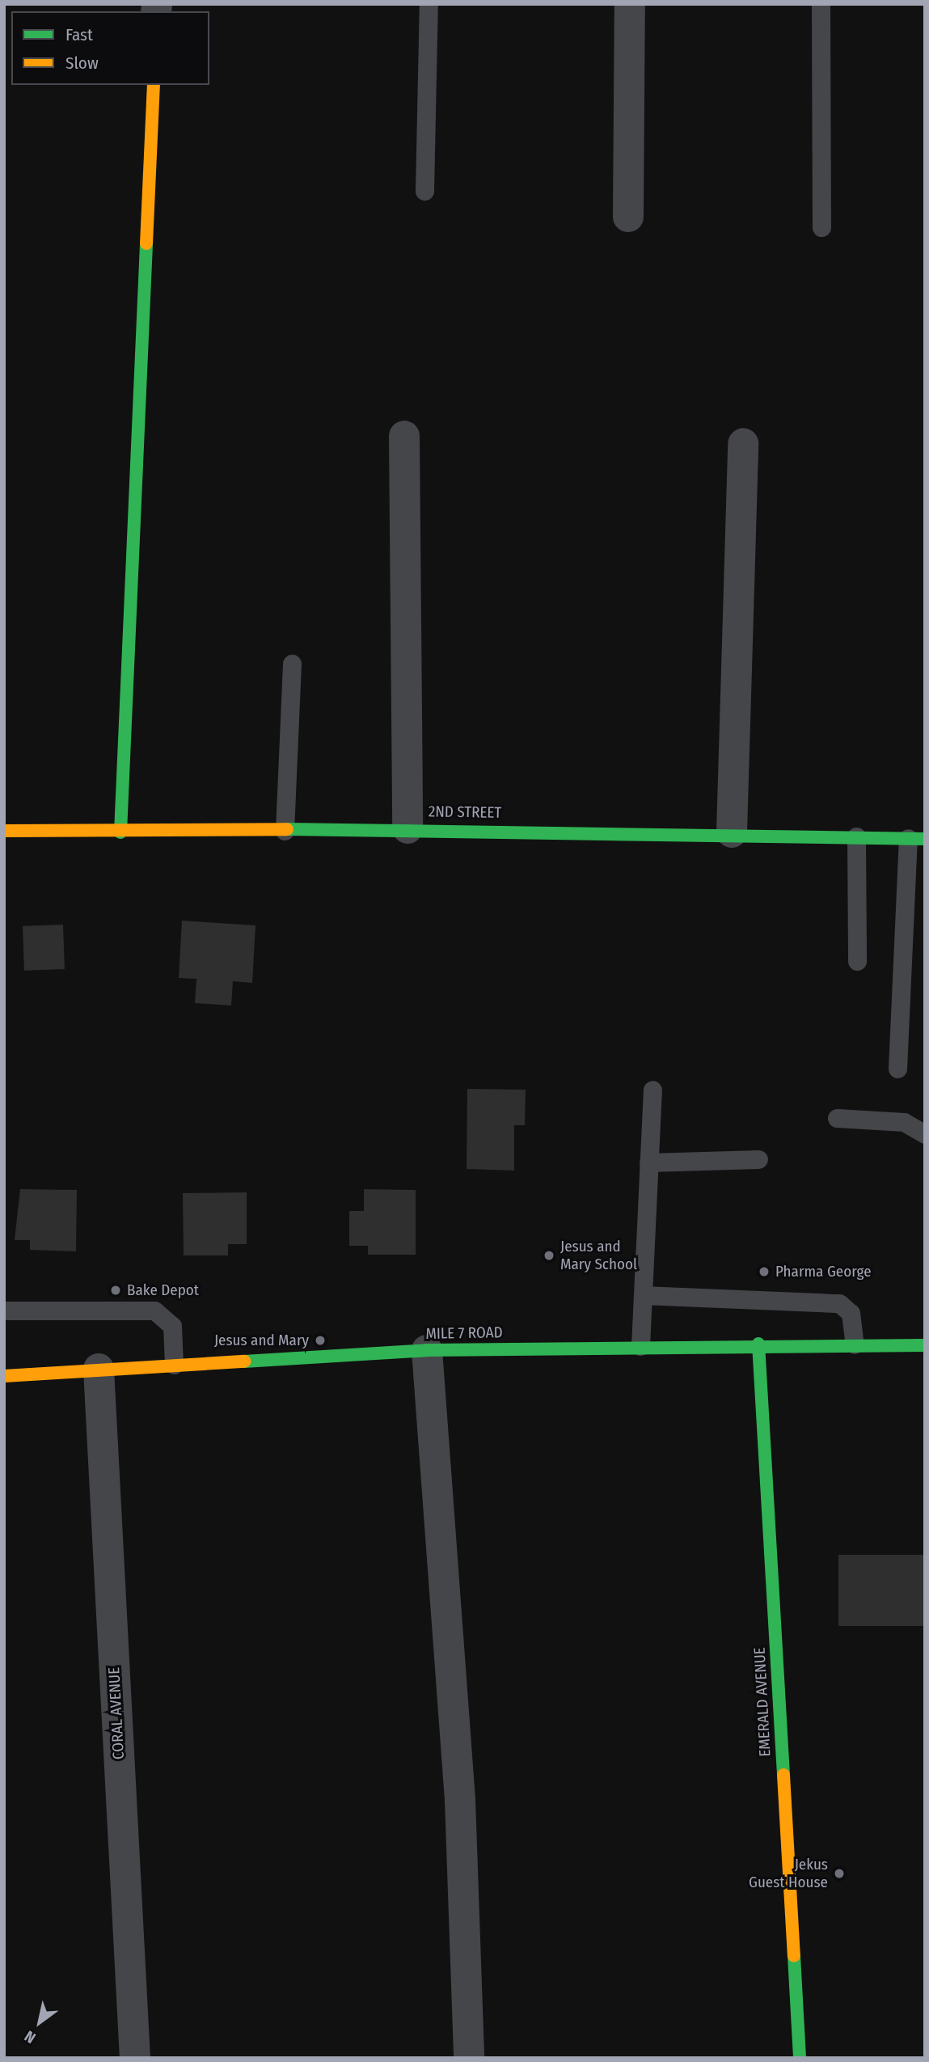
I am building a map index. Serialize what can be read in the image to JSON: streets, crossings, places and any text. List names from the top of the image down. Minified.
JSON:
{"streets":{"street":["2ND STREET","MILE 7 ROAD","EMERALD AVENUE","CORAL AVENUE"]},"crossings":[["MILE 7 ROAD","EMERALD AVENUE"],["MILE 7 ROAD","CORAL AVENUE"]],"places":["Jesus and Mary School","Pharma George","Bake Depot","Jesus and Mary","Jekus Guest House"],"legend":["Fast","Slow"],"north":"bottom left"}
